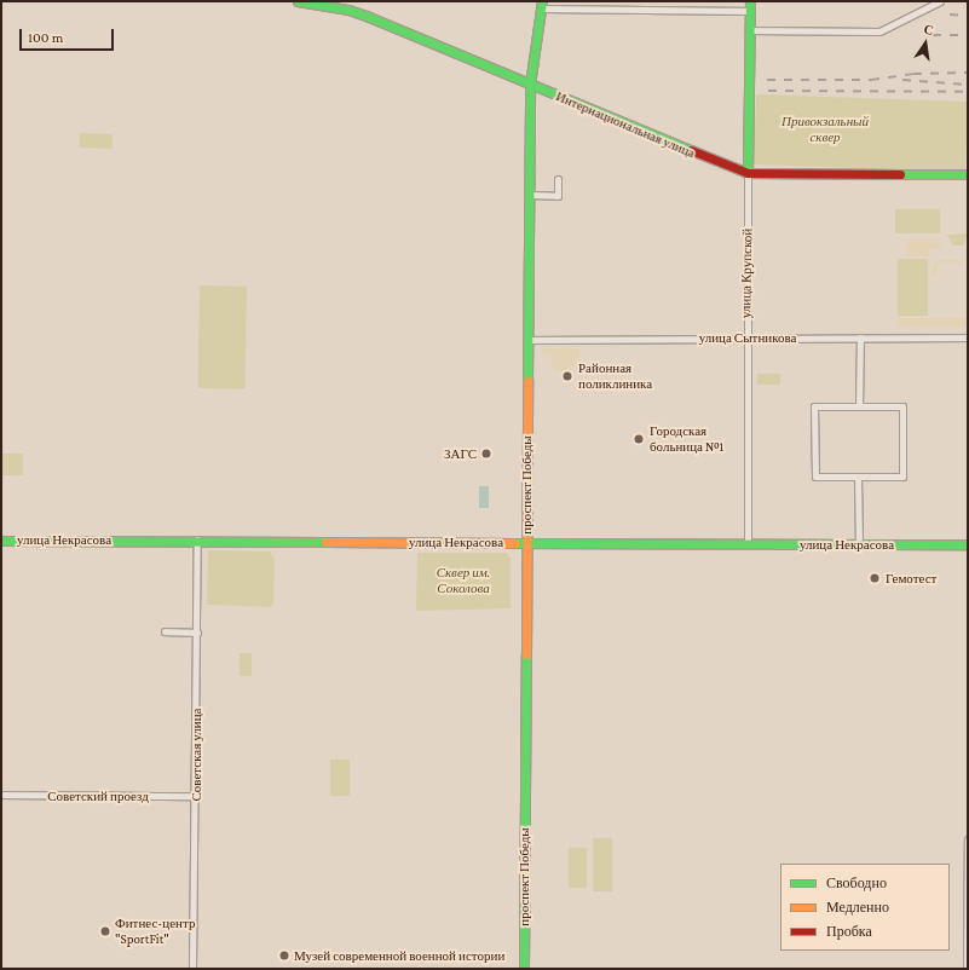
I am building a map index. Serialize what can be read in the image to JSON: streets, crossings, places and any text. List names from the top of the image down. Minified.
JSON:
{"streets":{"street":["Интернациональная улица","улица Крупской","улица Сытникова","проспект Победы","улица Некрасова","Советская улица","Советский проезд"]},"crossings":[["Интернациональная улица","улица Крупской"],["Интернациональная улица","проспект Победы"],["улица Крупской","улица Сытникова"],["улица Крупской","улица Некрасова"],["улица Сытникова","проспект Победы"],["проспект Победы","улица Некрасова"],["улица Некрасова","Советская улица"],["Советская улица","Советский проезд"]],"parks":["Привокзальный сквер","Сквер им. Соколова"],"places":["Районная поликлиника","Городская больница №1","ЗАГС","Гемотест","Фитнес-центр \"SportFit\"","Музей современной военной истории"],"legend":["Свободно","Медленно","Пробка"],"scale_bar":"100 m","north":"top"}
